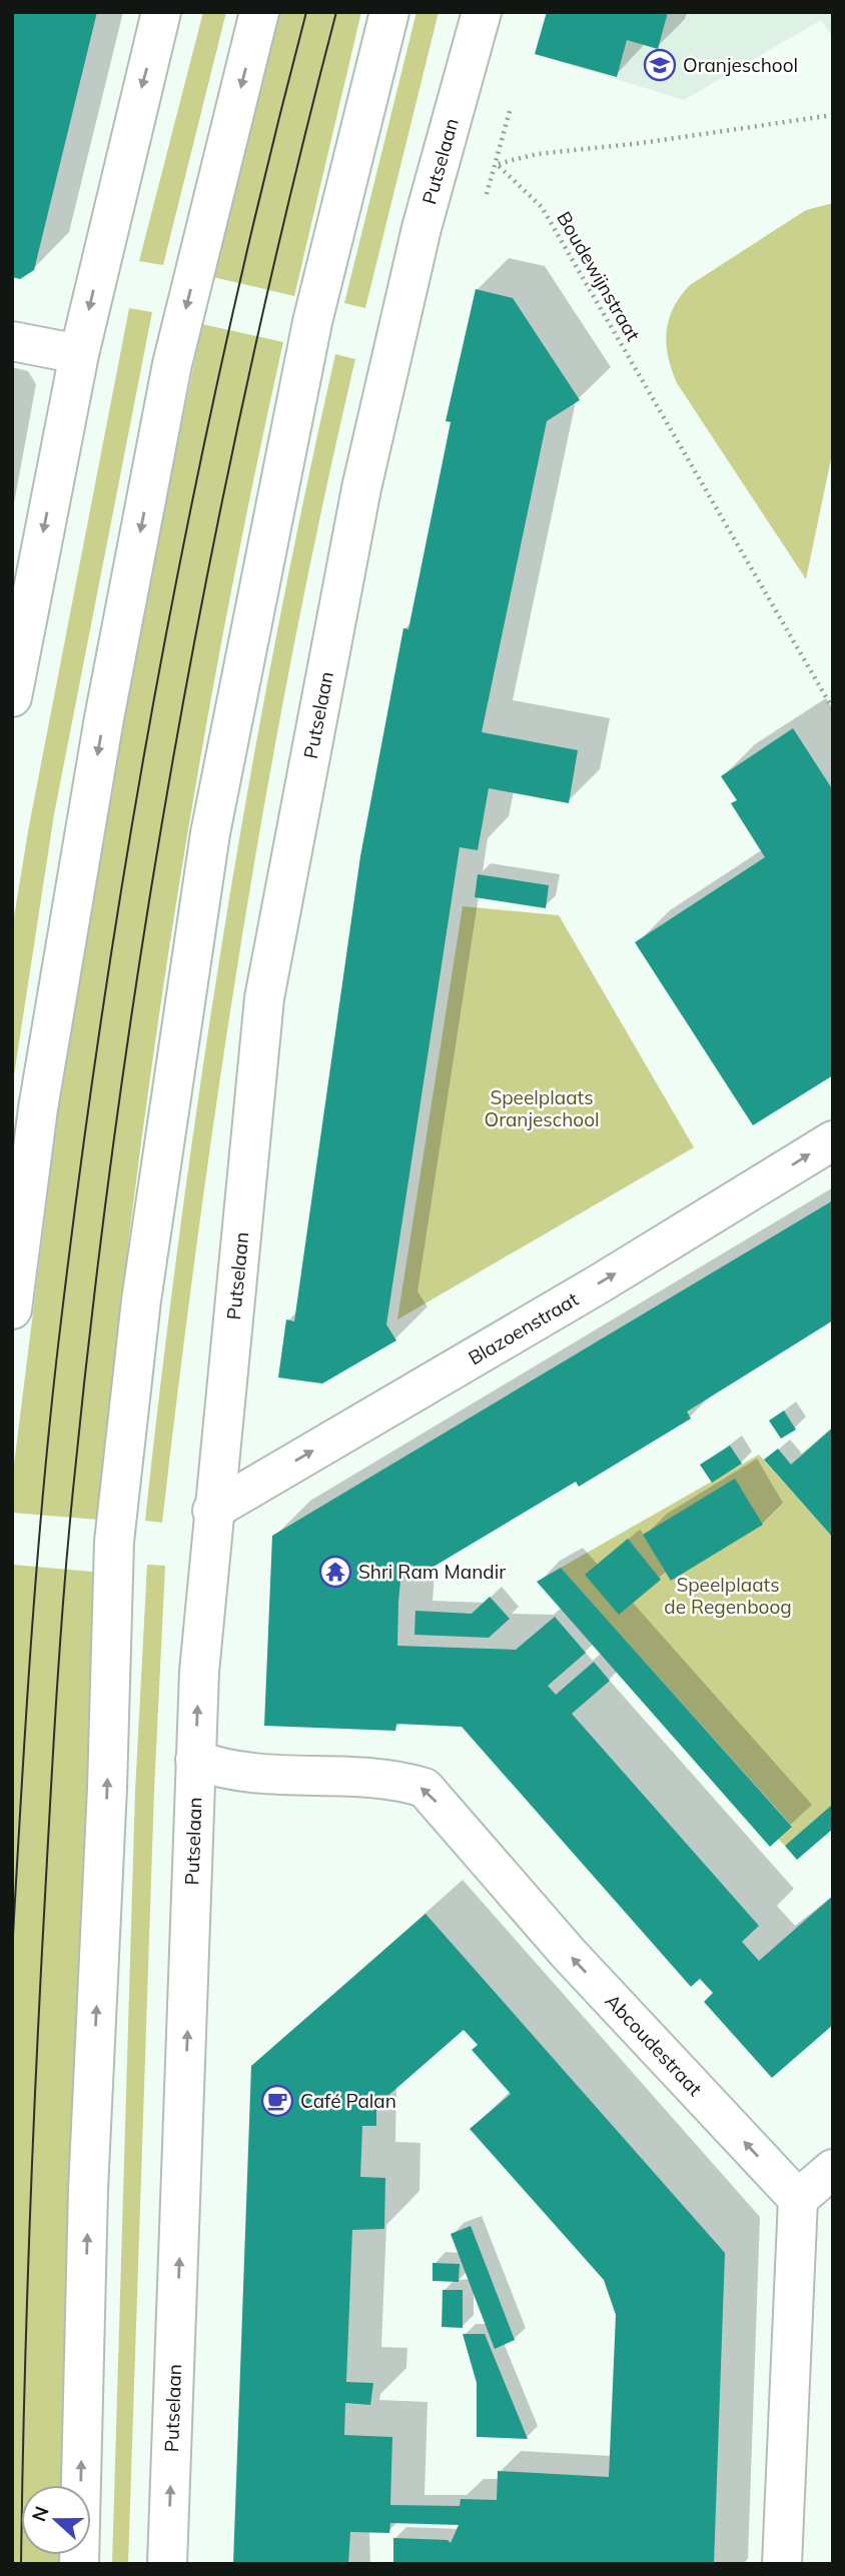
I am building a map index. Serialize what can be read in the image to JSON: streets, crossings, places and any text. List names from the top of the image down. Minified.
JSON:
{"streets":{"street":["Putselaan","Blazoenstraat","Abcoudestraat"],"path":["Boudewijnstraat"]},"crossings":[["Putselaan","Blazoenstraat"],["Putselaan","Abcoudestraat"]],"one_way":["Blazoenstraat","Abcoudestraat"],"parks":["Speelplaats Oranjeschool","Speelplaats de Regenboog"],"places":{"school or university":["Oranjeschool"],"temple":["Shri Ram Mandir"],"cafe":["Café Palan"]},"north":"left"}
